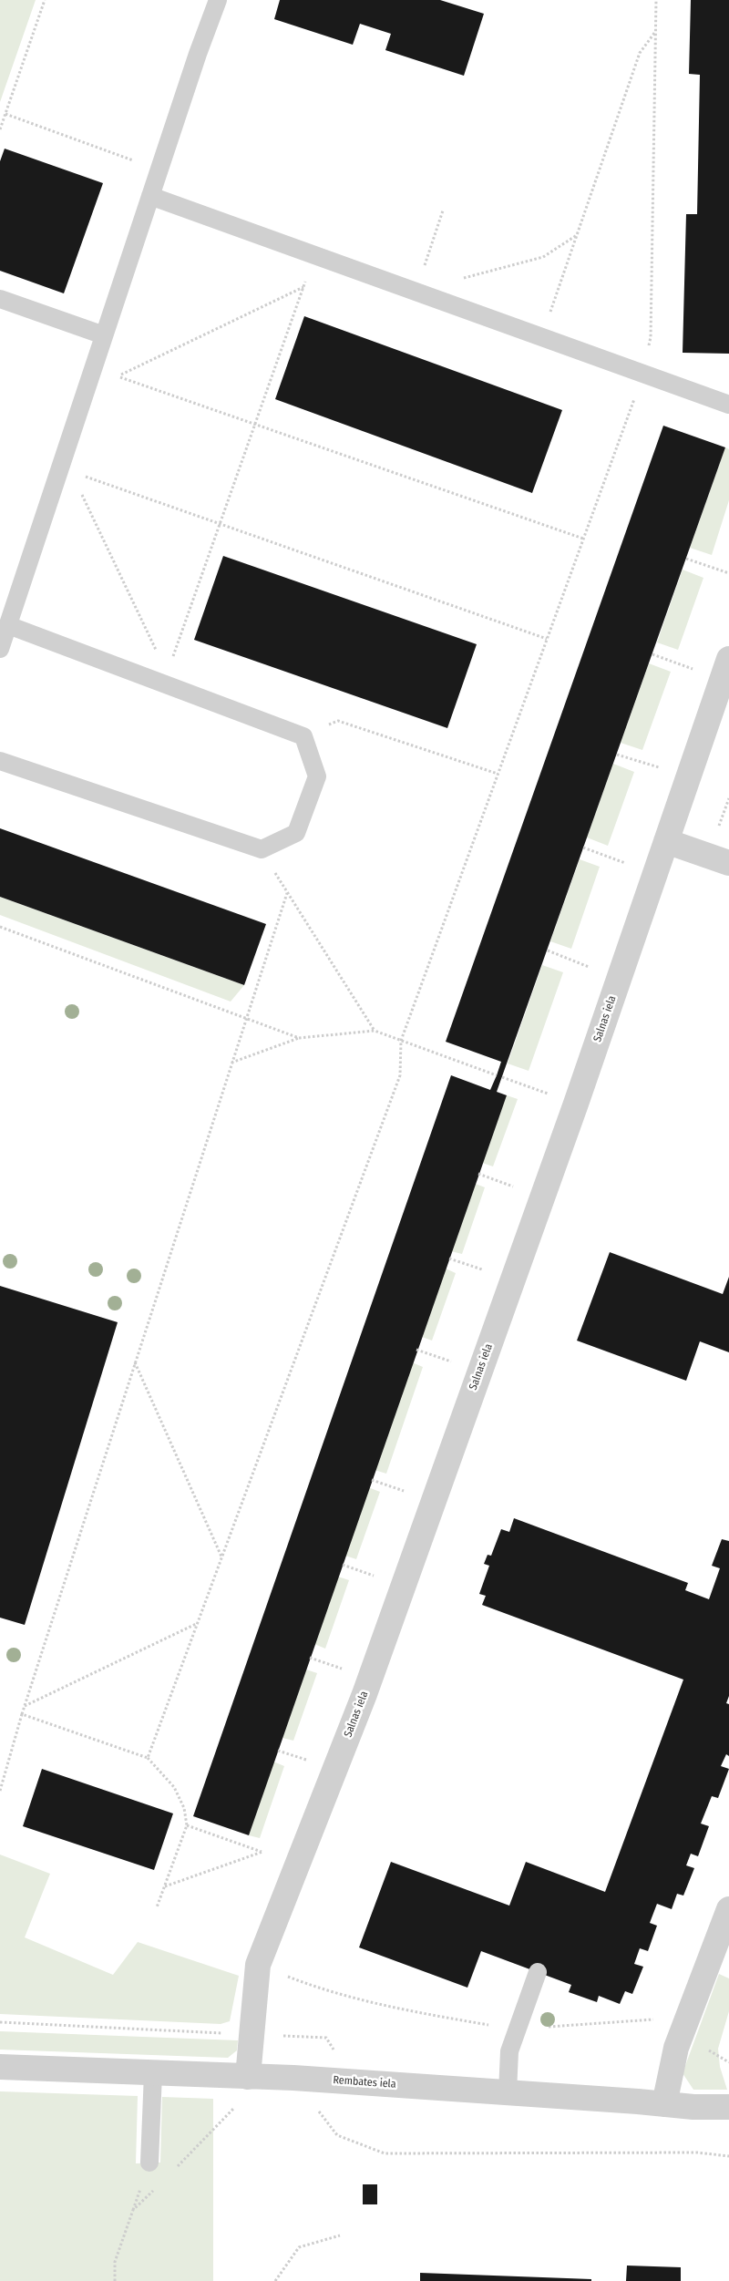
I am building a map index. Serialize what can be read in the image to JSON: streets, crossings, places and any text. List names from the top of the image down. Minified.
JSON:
{"streets":{"street":["Salnas iela","Rembates iela"]},"crossings":[["Salnas iela","Rembates iela"]]}
